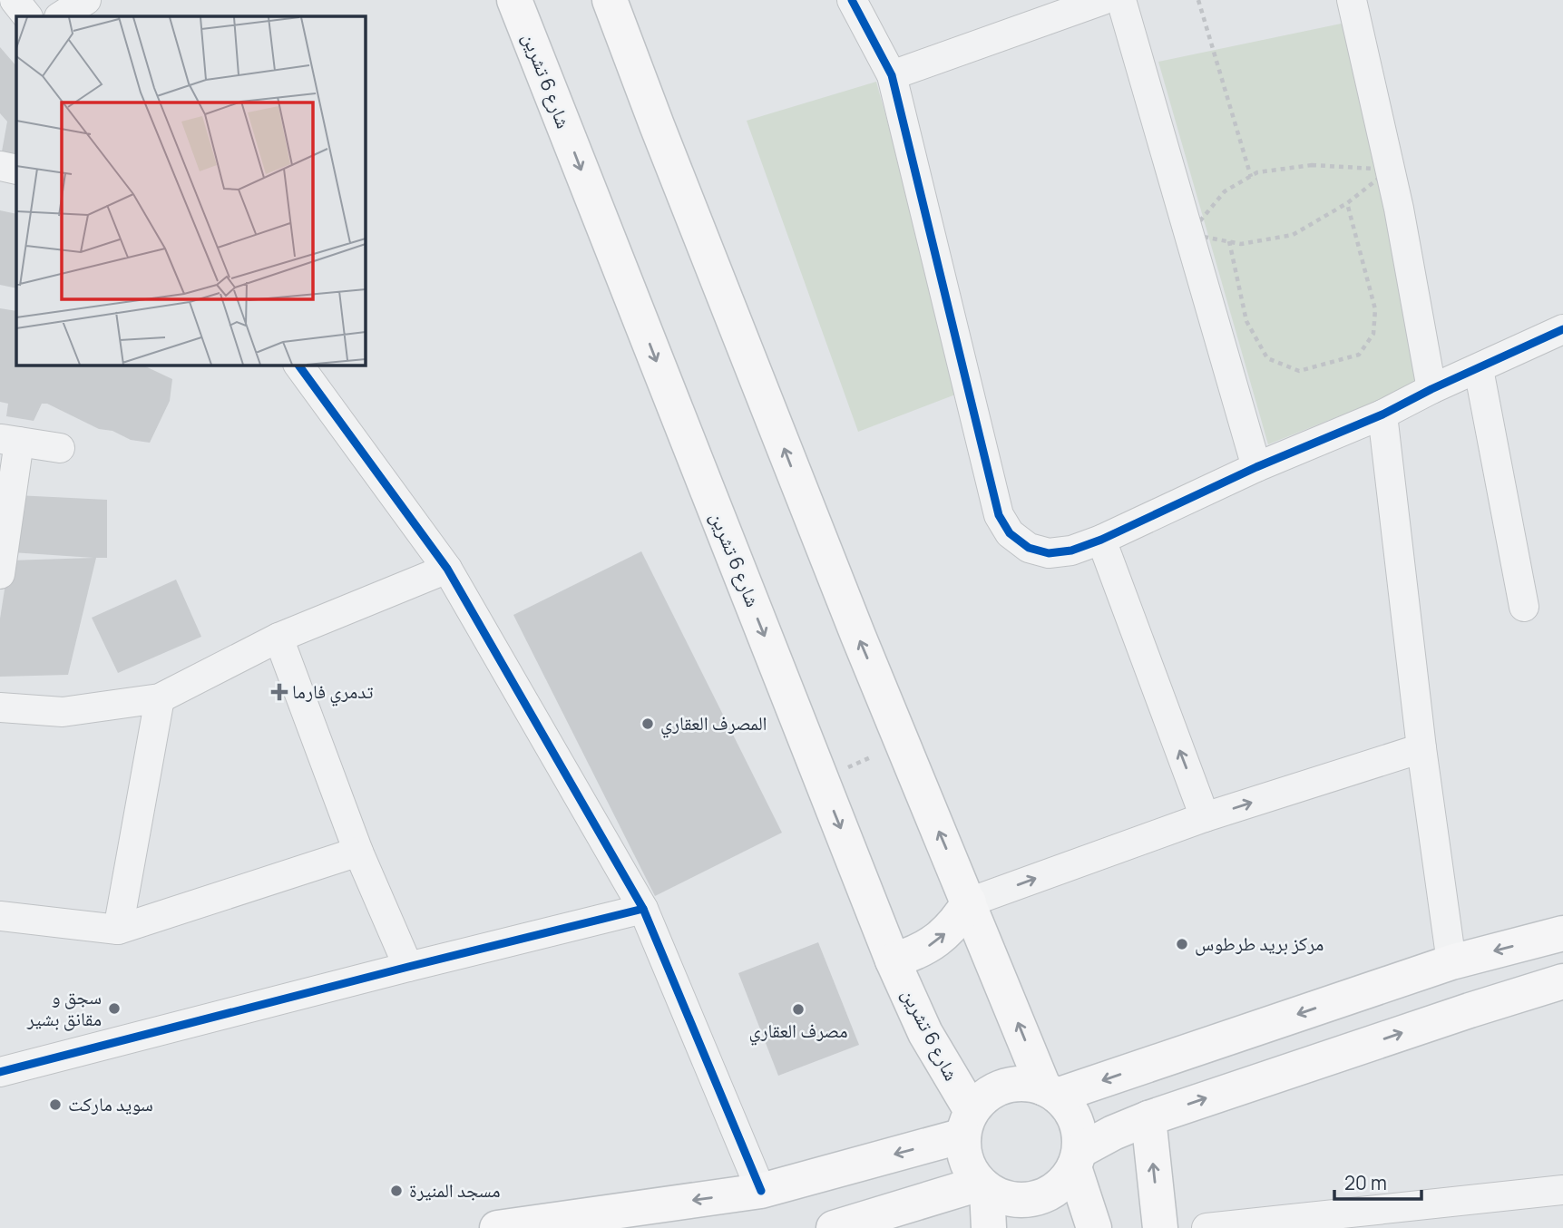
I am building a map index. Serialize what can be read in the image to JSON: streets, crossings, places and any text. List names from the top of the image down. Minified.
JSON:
{"streets":{"main road":["شارع 6 تشرين"]},"places":{"health":["تدمري فارما"],"other":["المصرف العقاري","مركز بريد طرطوس","سجق و مقانق بشير","مصرف العقاري","سويد ماركت","مسجد المنيرة"]},"scale_bar":"20 m"}
